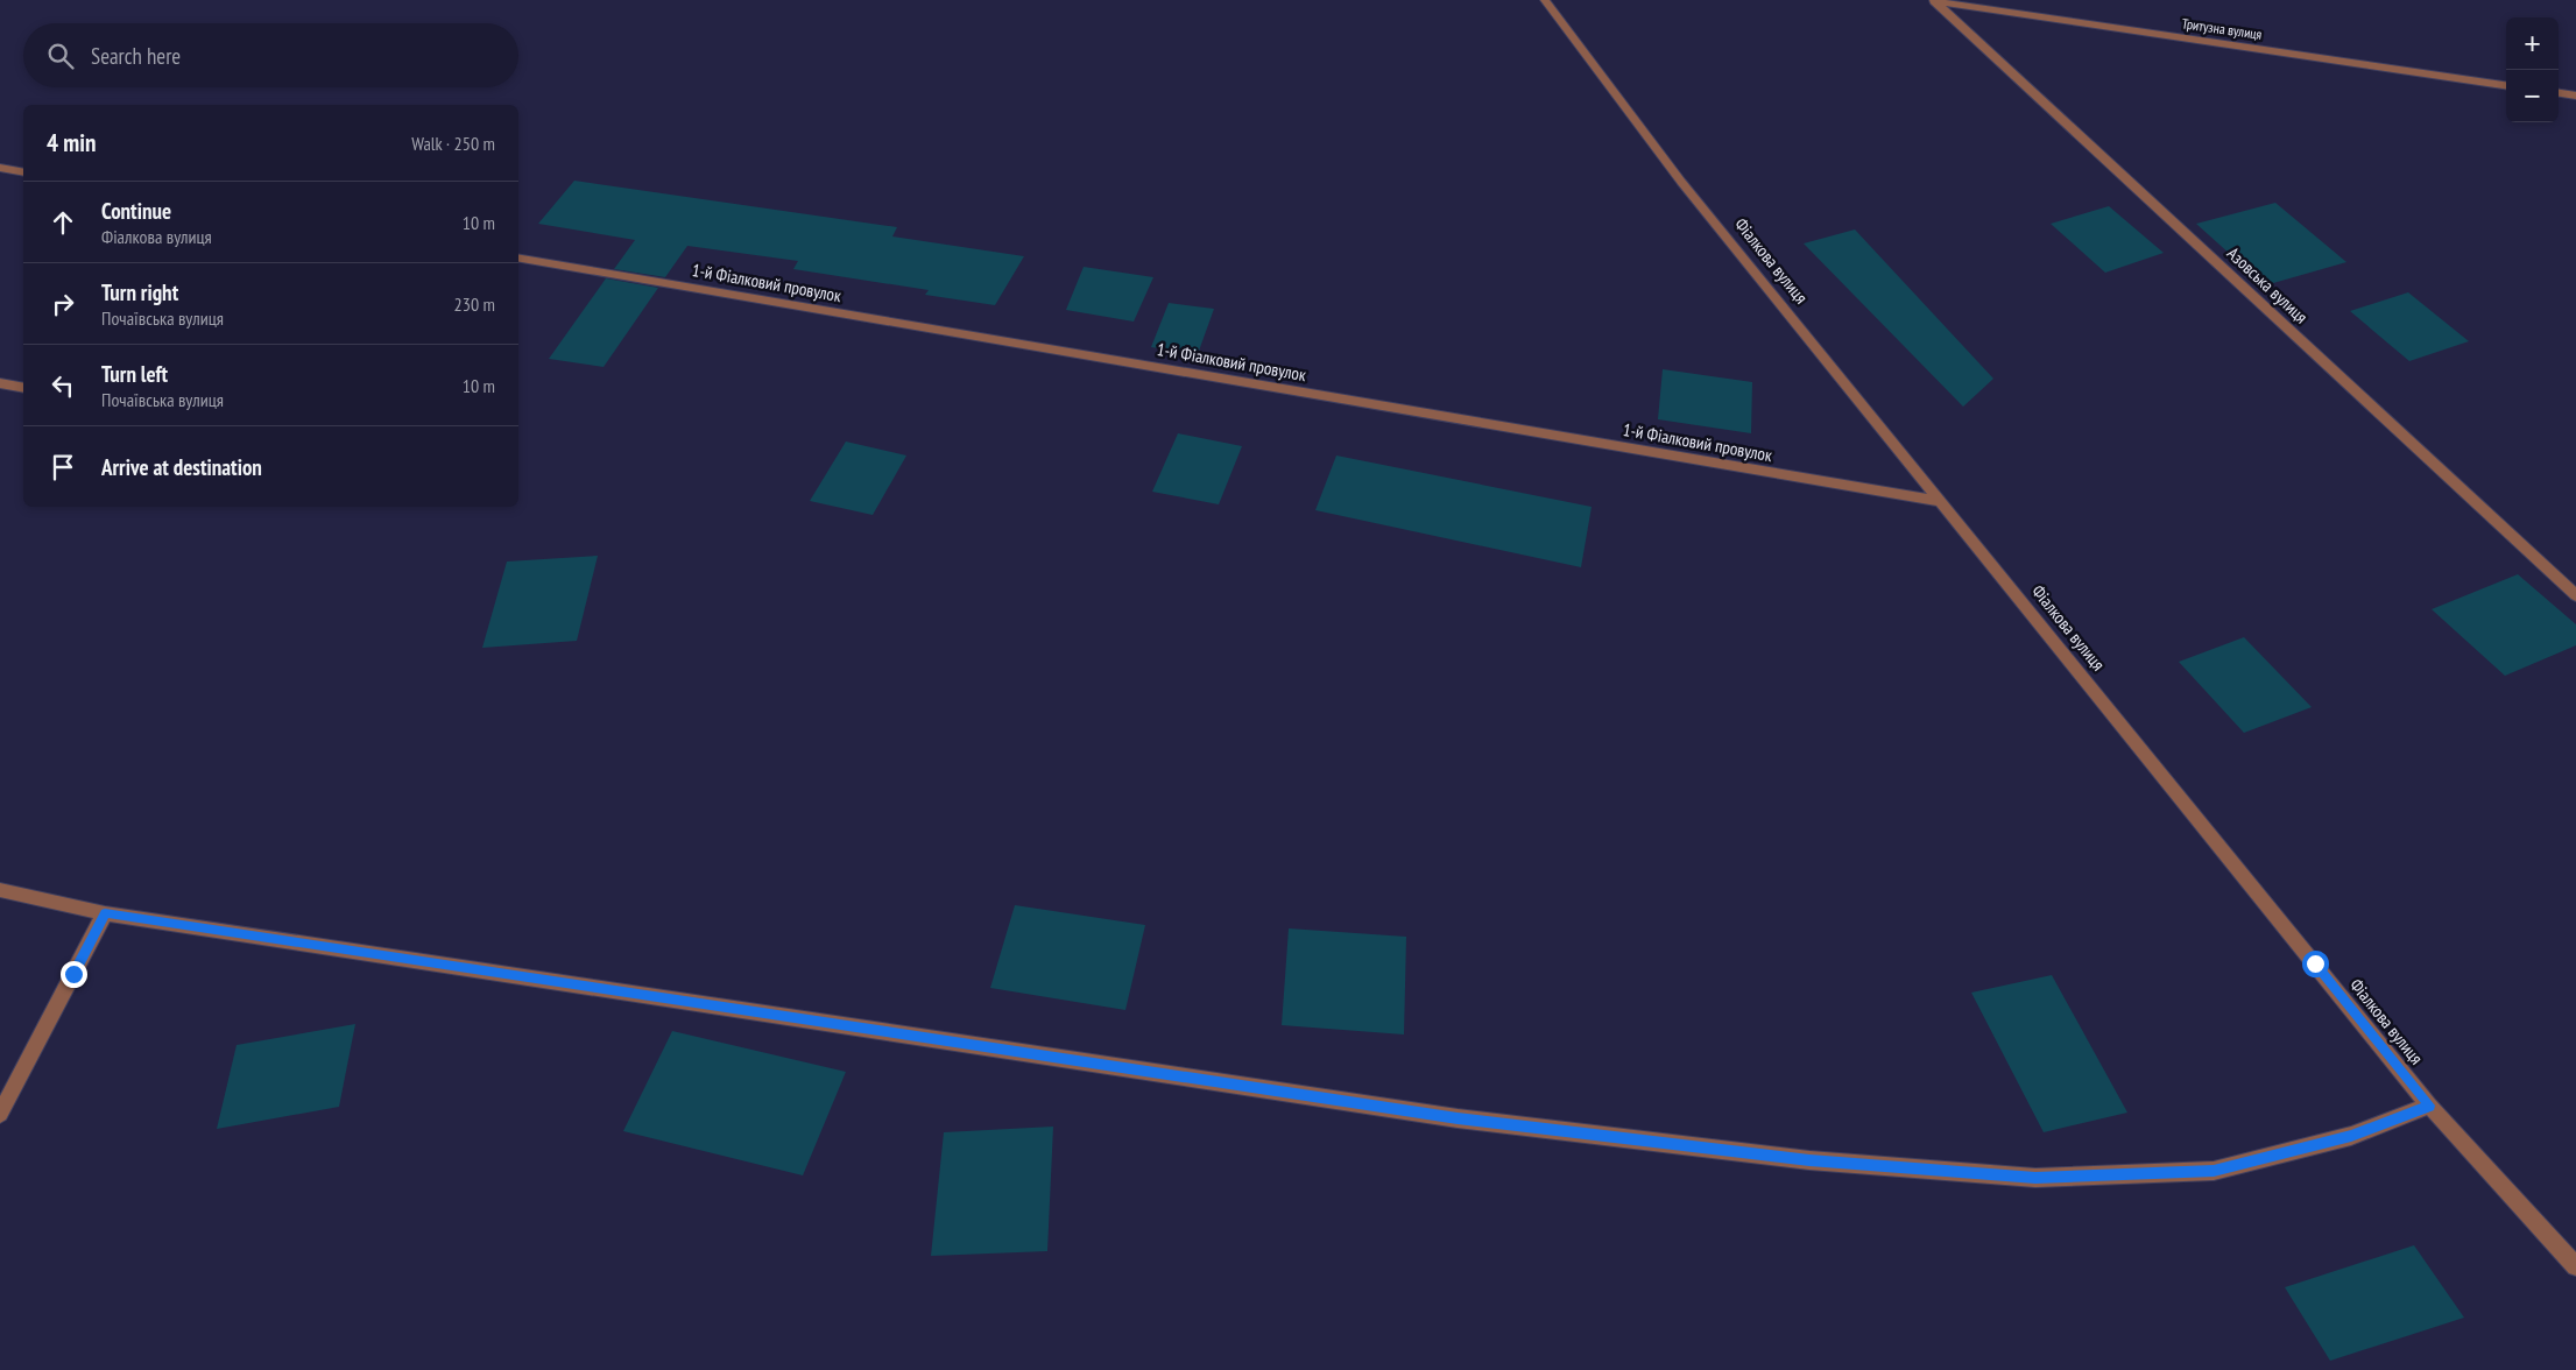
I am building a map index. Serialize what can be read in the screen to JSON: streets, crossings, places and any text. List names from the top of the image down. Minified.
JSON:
{"streets":{"street":["Тритузна вулиця","Фіалкова вулиця","1-й Фіалковий провулок","Азовська вулиця"]},"crossings":[["Тритузна вулиця","Азовська вулиця"],["Фіалкова вулиця","1-й Фіалковий провулок"]],"page":{"map_buttons":["+","−"],"search":"Search here","heading":["4 min","Walk · 250 m"],"list":[["Continue","Фіалкова вулиця","10 m"],["Turn right","Почаївська вулиця","230 m"],["Turn left","Почаївська вулиця","10 m"],"Arrive at destination"]}}
